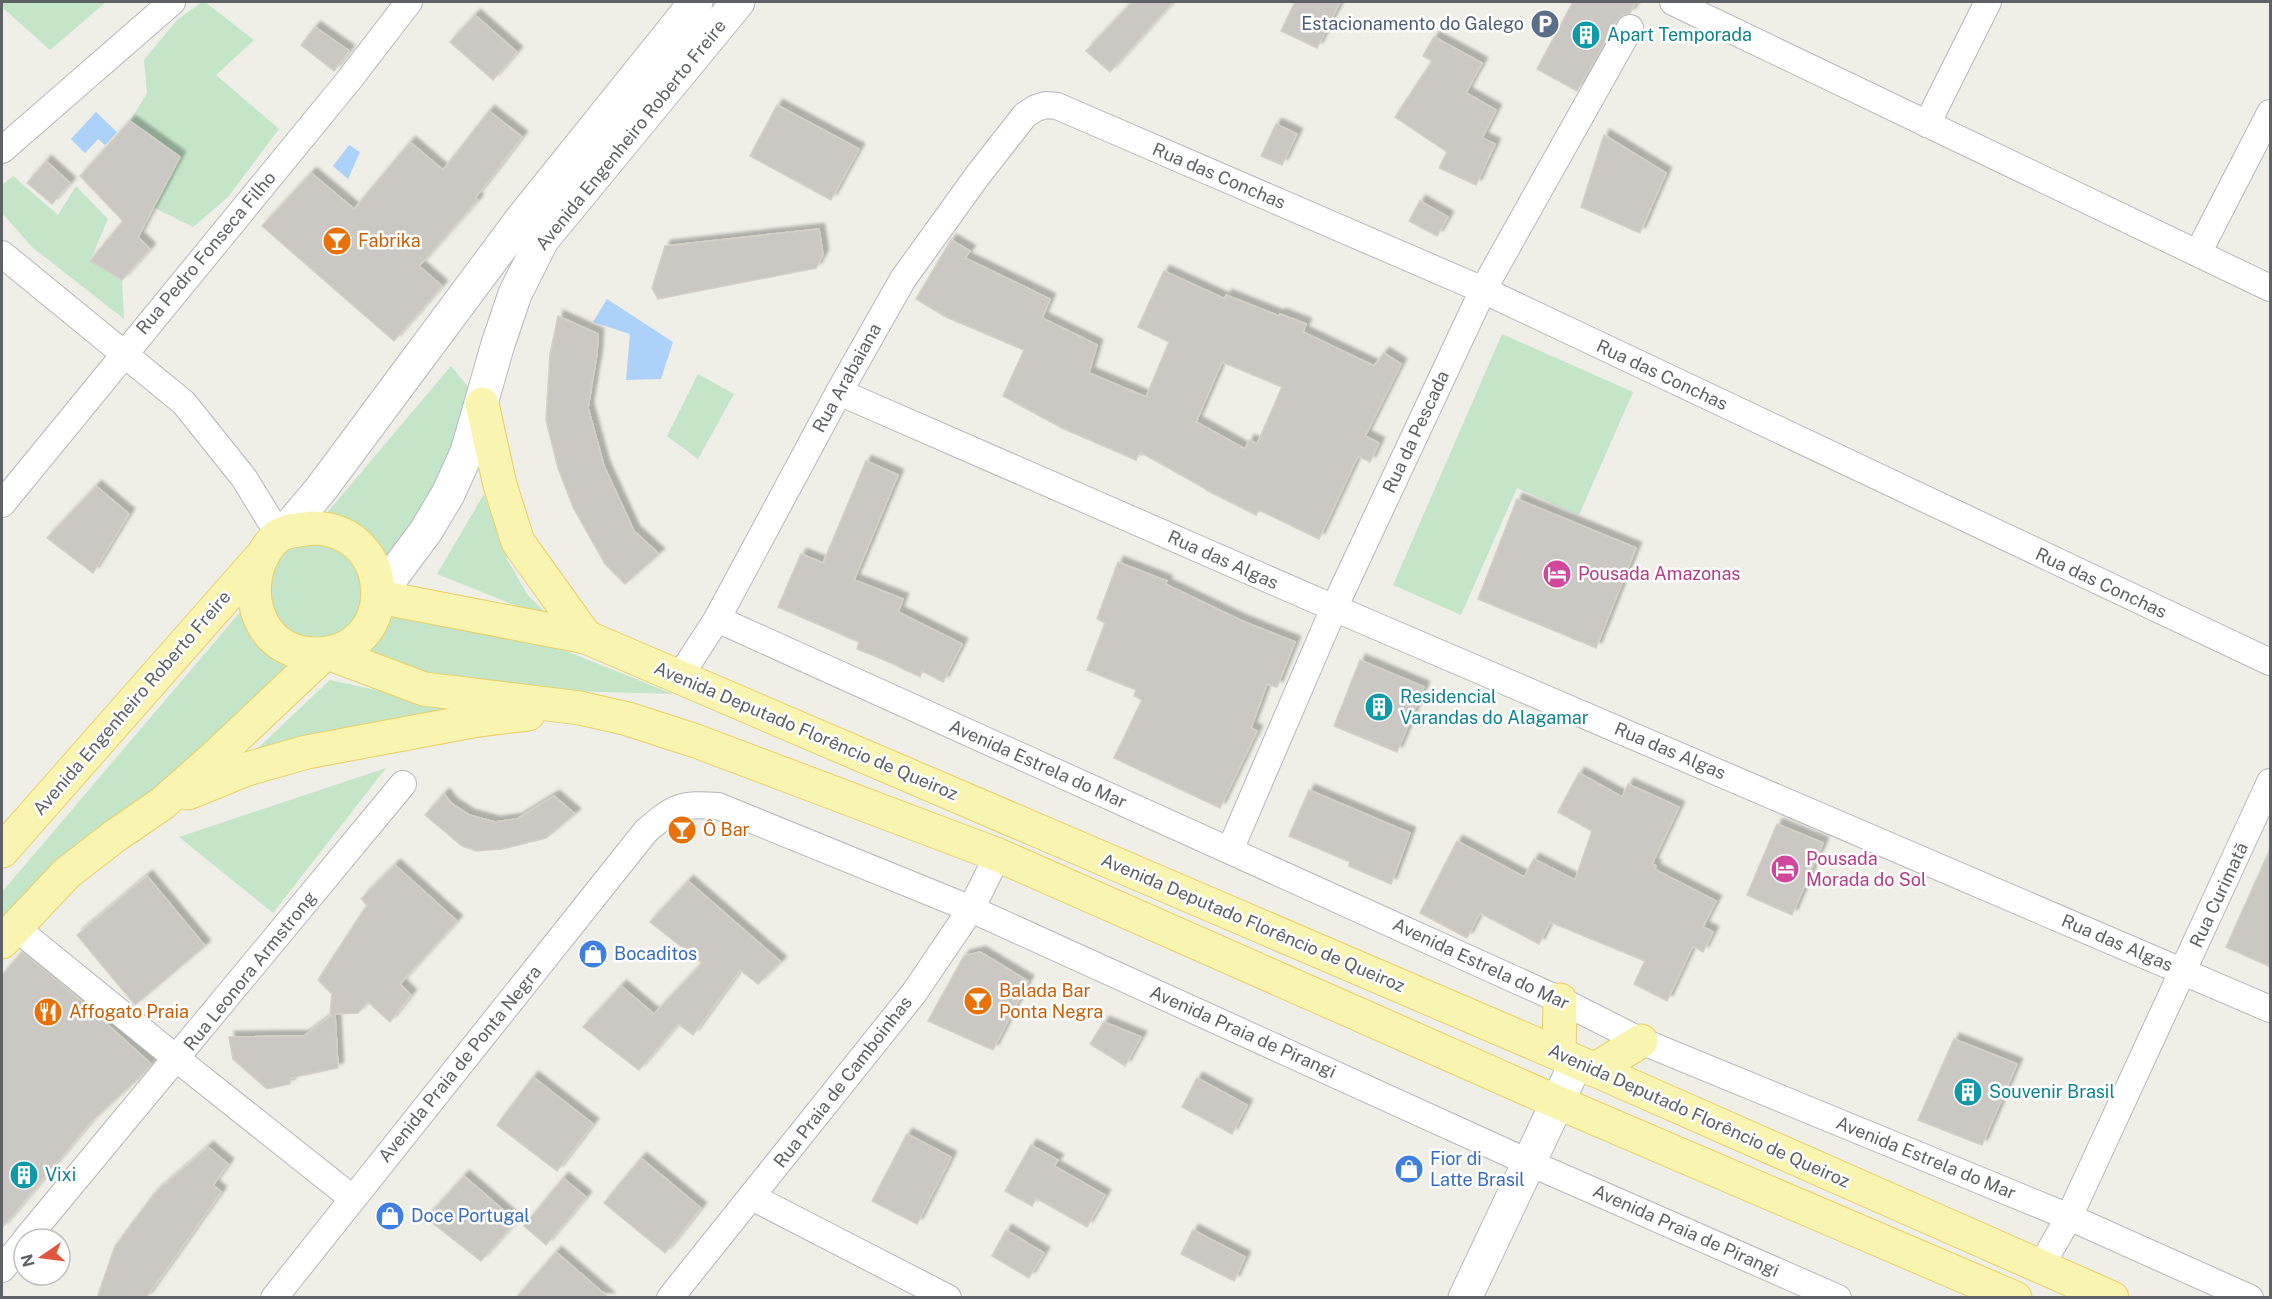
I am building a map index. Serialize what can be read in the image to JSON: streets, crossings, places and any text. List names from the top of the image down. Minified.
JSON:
{"streets":{"main road":["Avenida Engenheiro Roberto Freire","Avenida Deputado Florêncio de Queiroz"],"street":["Rua das Conchas","Rua Pedro Fonseca Filho","Rua Arabaiana","Rua da Pescada","Rua das Algas","Avenida Estrela do Mar","Rua Curimatã","Rua Leonora Armstrong","Avenida Praia de Pirangi","Avenida Praia de Ponta Negra","Rua Praia de Camboinhas"]},"crossings":[["Avenida Engenheiro Roberto Freire","Avenida Deputado Florêncio de Queiroz"],["Rua das Conchas","Rua Arabaiana"],["Rua das Conchas","Rua da Pescada"],["Rua Arabaiana","Rua das Algas"],["Rua Arabaiana","Avenida Deputado Florêncio de Queiroz"],["Rua Arabaiana","Avenida Estrela do Mar"],["Rua da Pescada","Rua das Algas"],["Rua da Pescada","Avenida Estrela do Mar"],["Rua das Algas","Rua Curimatã"],["Avenida Deputado Florêncio de Queiroz","Rua Curimatã"],["Avenida Estrela do Mar","Rua Curimatã"],["Avenida Praia de Pirangi","Avenida Praia de Ponta Negra"],["Avenida Praia de Pirangi","Rua Praia de Camboinhas"]],"places":{"parking":["Estacionamento do Galego"],"building":["Apart Temporada","Residencial Varandas do Alagamar","Souvenir Brasil","Vixi"],"bar":["Fabrika","Ô Bar","Balada Bar Ponta Negra"],"hotel":["Pousada Amazonas","Pousada Morada do Sol"],"shop":["Bocaditos","Fior di Latte Brasil","Doce Portugal"],"restaurant":["Affogato Praia"]},"north":"left"}
